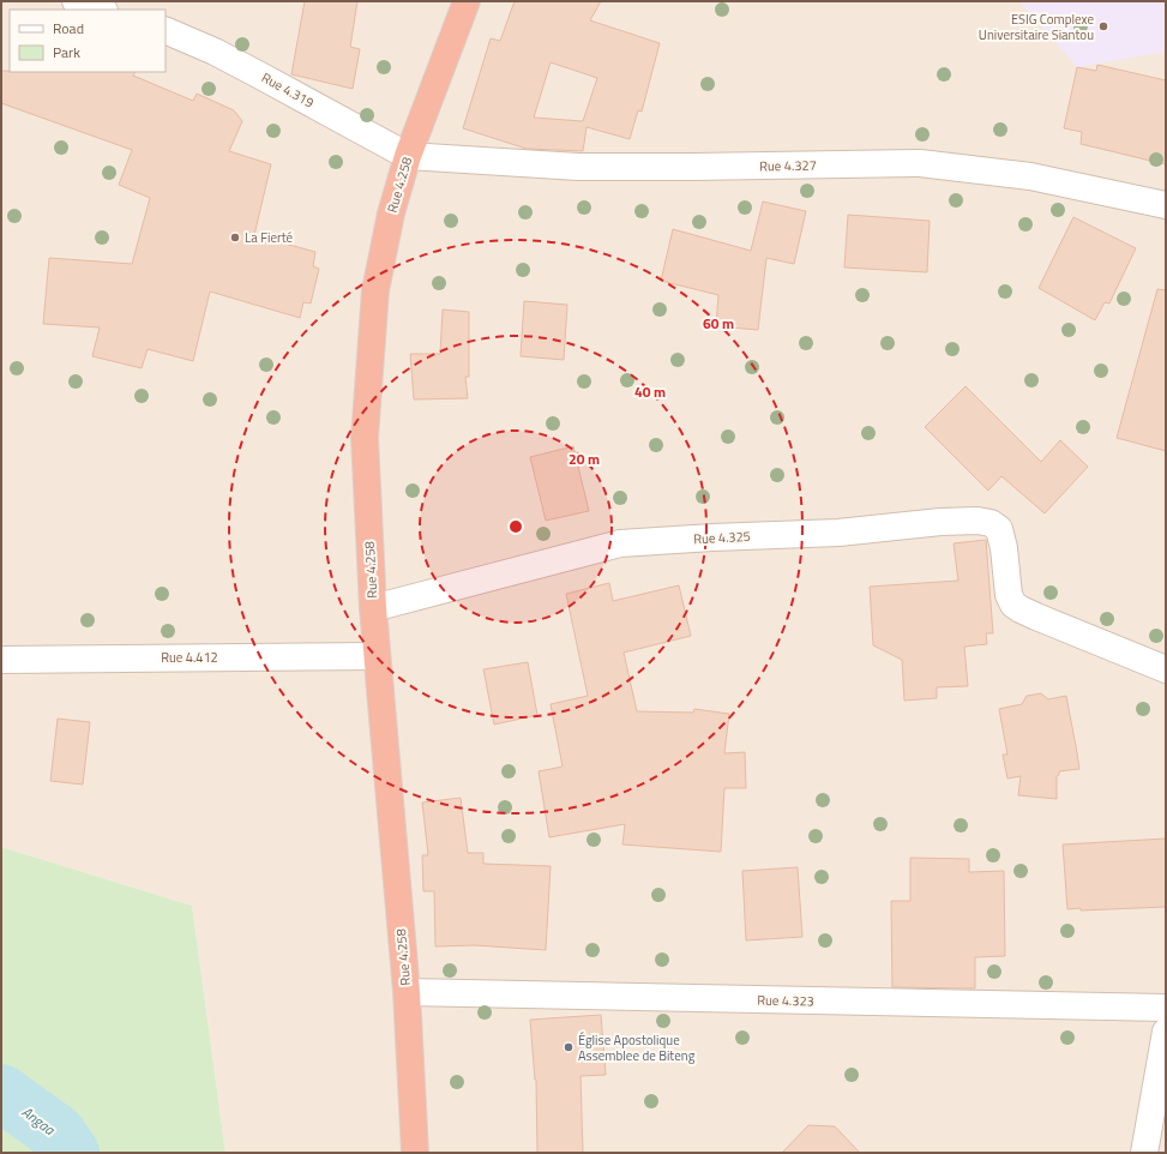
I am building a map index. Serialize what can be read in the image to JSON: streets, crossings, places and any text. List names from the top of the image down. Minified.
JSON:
{"streets":{"highway":["Rue 4.258"],"street":["Rue 4.319","Rue 4.327","Rue 4.325","Rue 4.412","Rue 4.323"]},"crossings":[["Rue 4.319","Rue 4.327"],["Rue 4.319","Rue 4.258"],["Rue 4.327","Rue 4.258"],["Rue 4.258","Rue 4.325"],["Rue 4.258","Rue 4.412"],["Rue 4.258","Rue 4.323"]],"water":["Angaa"],"places":["ESIG Complexe Universitaire Siantou","La Fierté","Église Apostolique Assemblee de Biteng"],"legend":["Road","Park"],"rings":["60 m","40 m","20 m"]}
